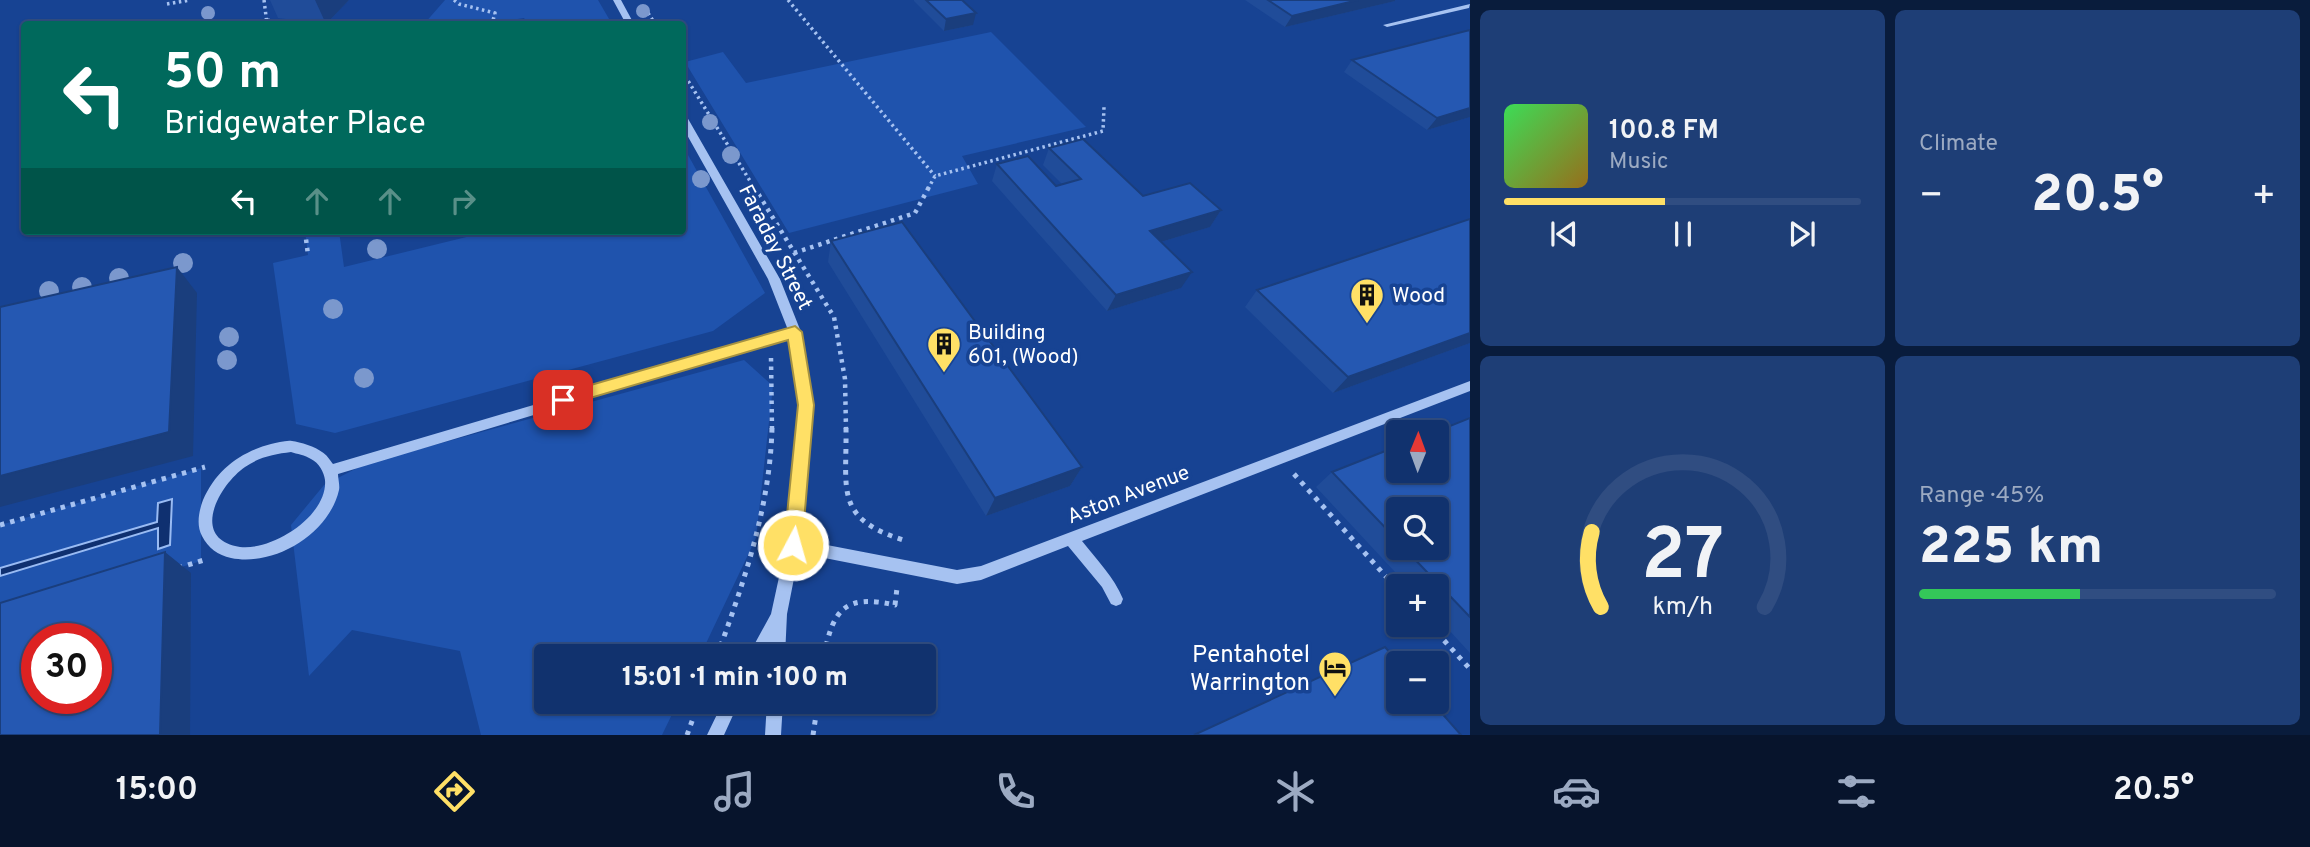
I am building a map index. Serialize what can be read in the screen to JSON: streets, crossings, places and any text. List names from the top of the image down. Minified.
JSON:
{"streets":{"street":["Faraday Street","Aston Avenue"]},"crossings":[["Faraday Street","Aston Avenue"]],"places":{"building":["Wood","Building 601, (Wood)"],"hotel":["Pentahotel Warrington"]},"north":"top","page":{"tile":["Climate",["Range · 45%","225 km"]],"turn":["50 m","Bridgewater Place"],"song":["100.8 FM","Music"],"heat":["−","20.5°","+"],"map_buttons":["+","−"],"limit":"30","trip":"15:01 · 1 min · 100 m","tabs":["15:00","20.5°"],"gauge":["27","km/h"]}}
